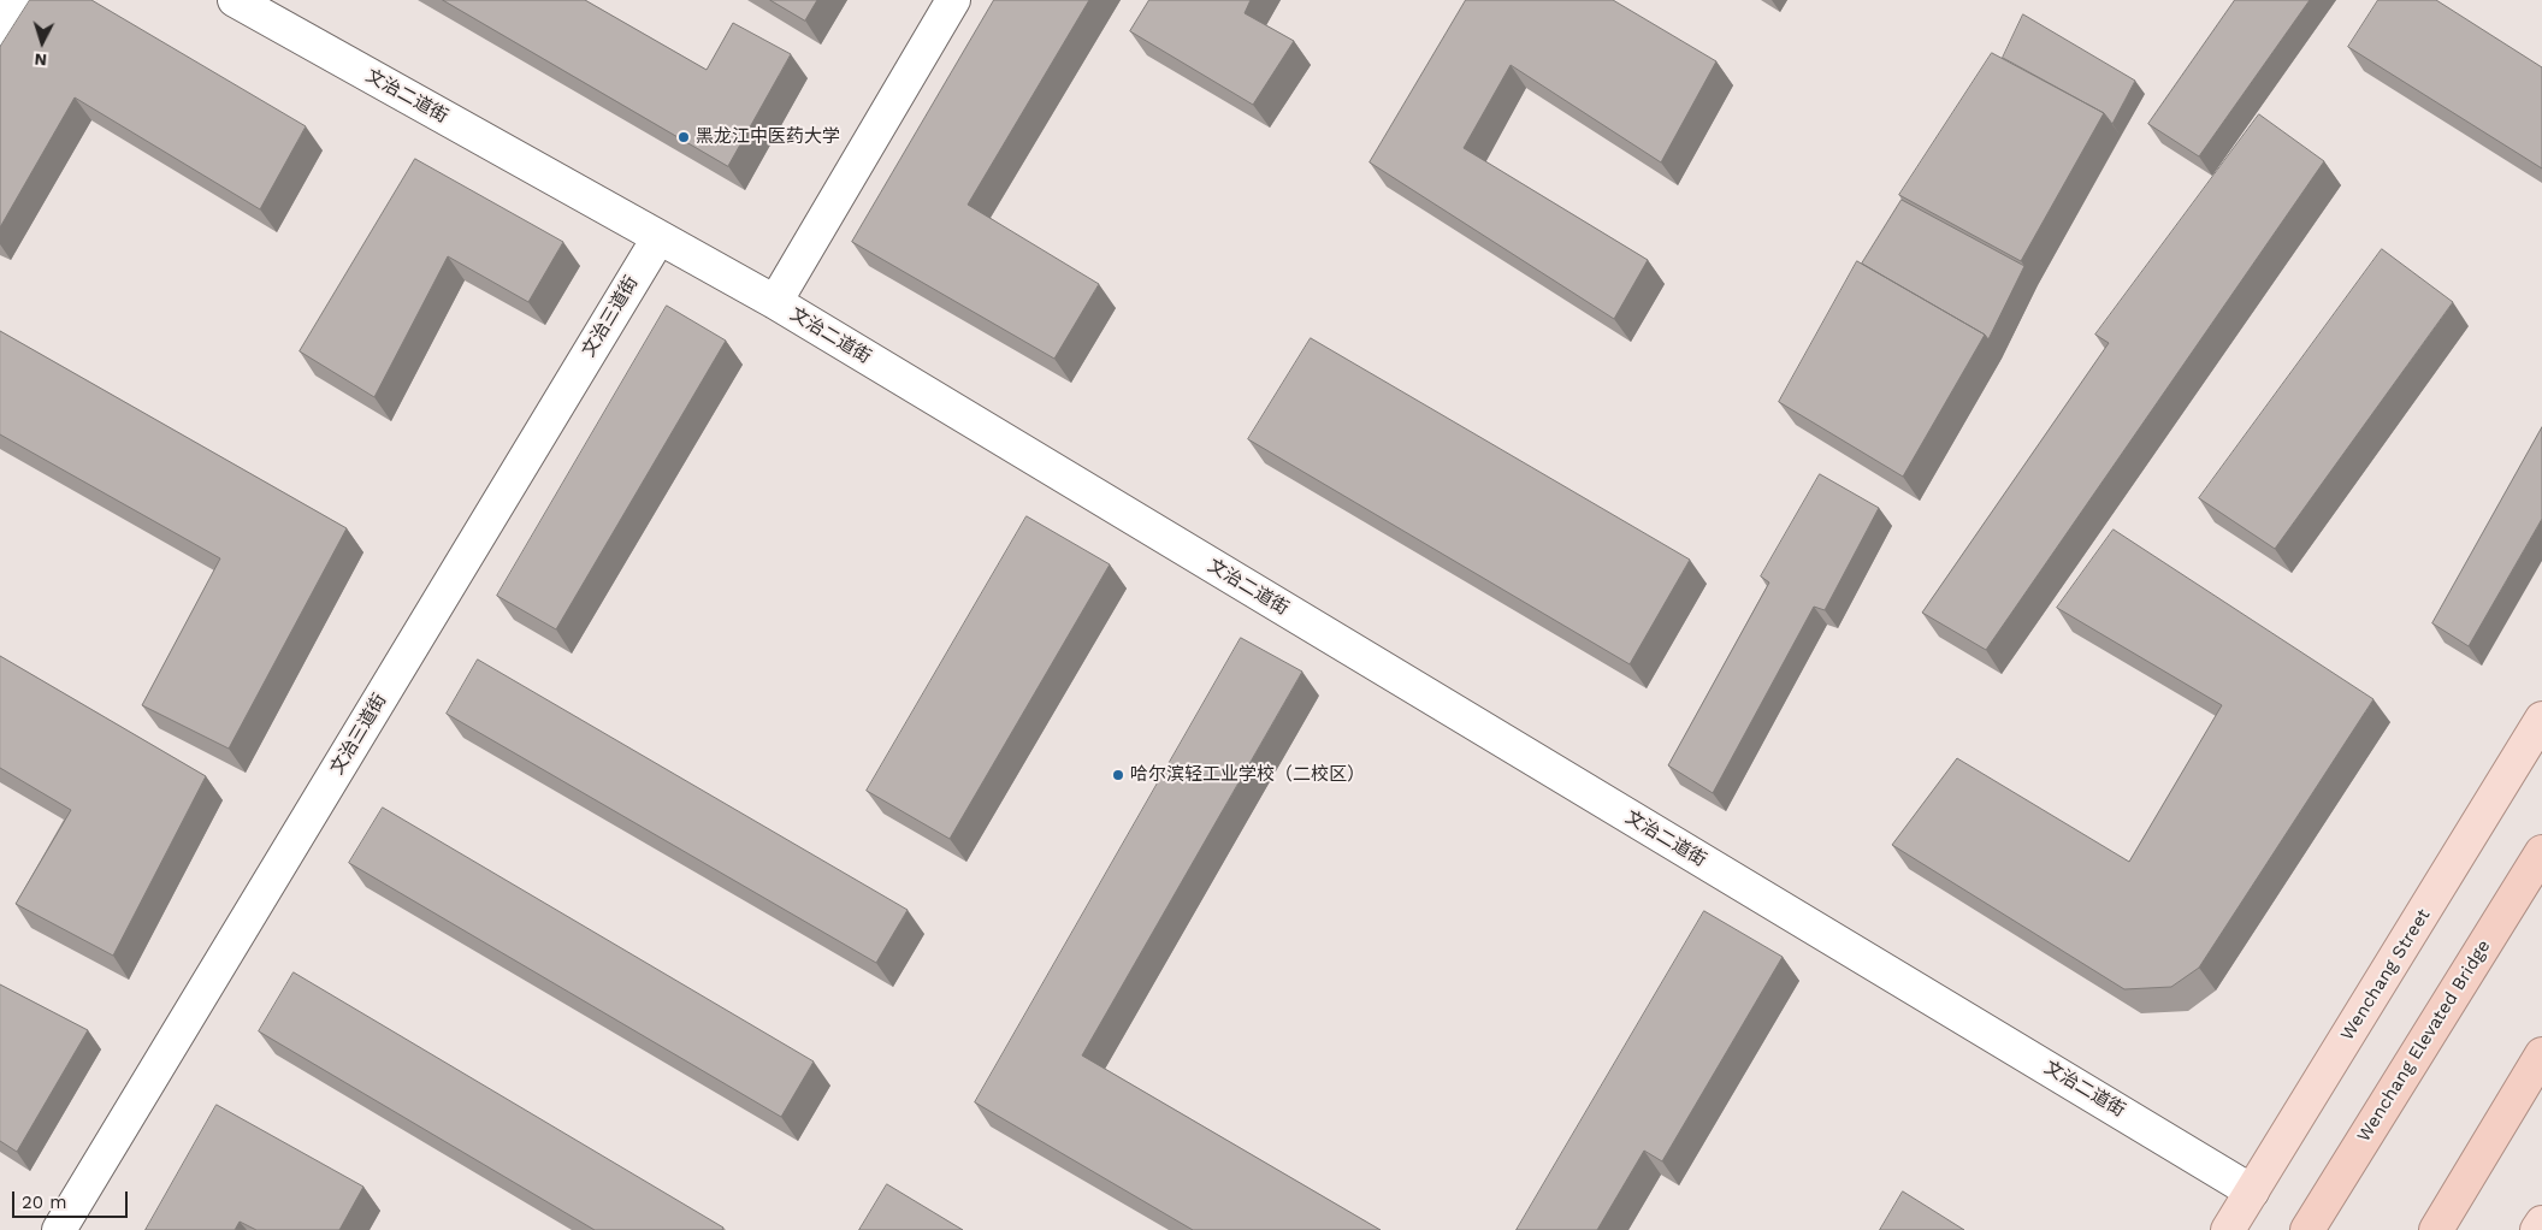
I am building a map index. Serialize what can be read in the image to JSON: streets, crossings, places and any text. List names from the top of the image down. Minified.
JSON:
{"streets":{"highway":["Wenchang Elevated Bridge"],"main road":["Wenchang Street"],"street":["文治二道街","文治三道街"]},"crossings":[["文治二道街","文治三道街"],["文治二道街","Wenchang Street"]],"places":["黑龙江中医药大学","哈尔滨轻工业学校（二校区）"],"scale_bar":"20 m","north":"bottom"}
